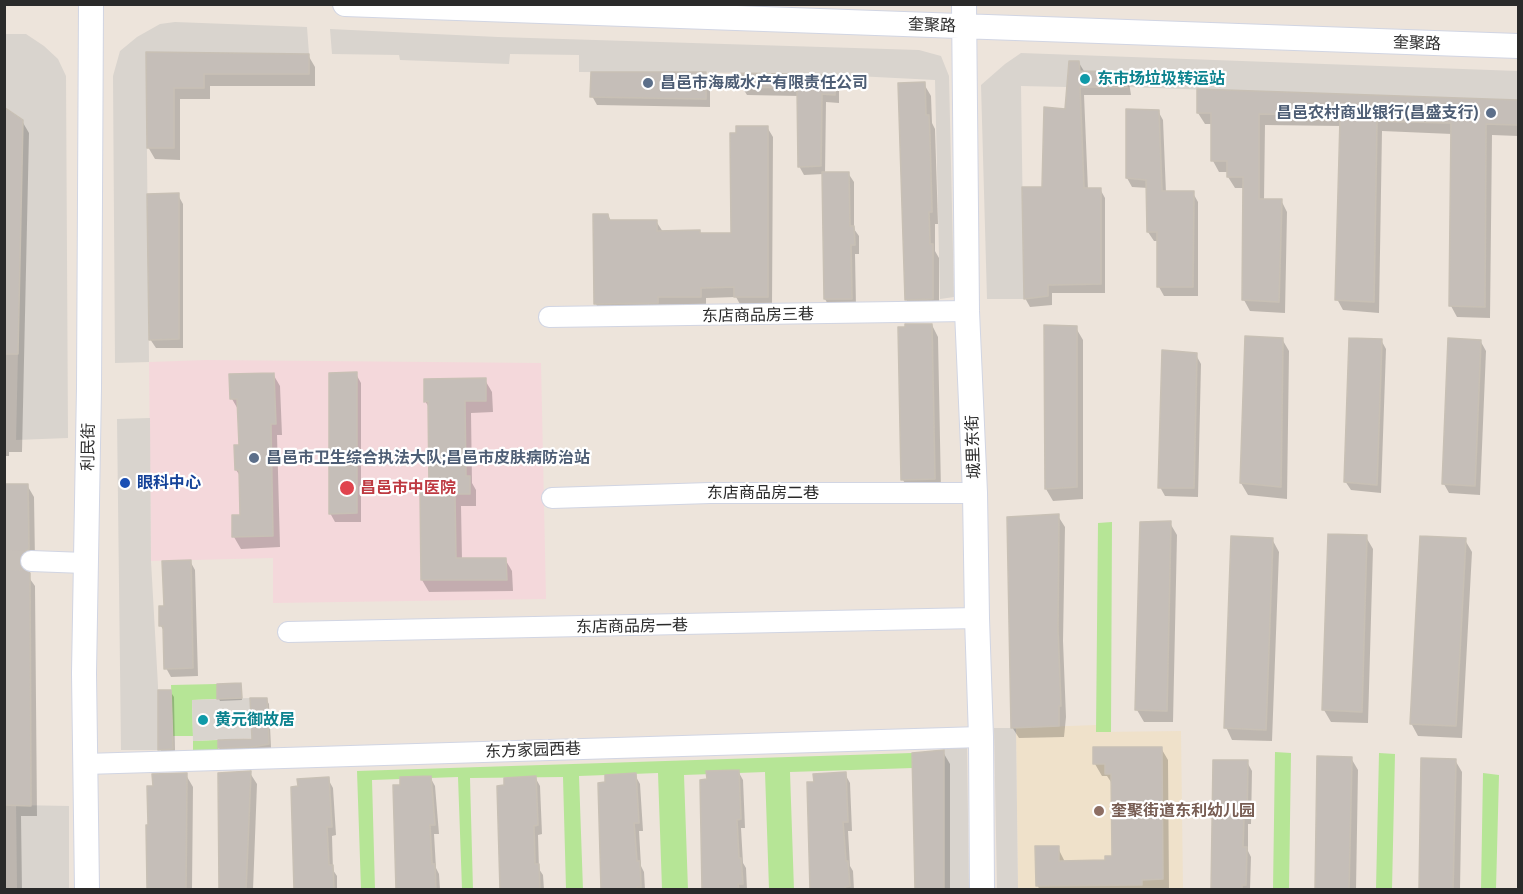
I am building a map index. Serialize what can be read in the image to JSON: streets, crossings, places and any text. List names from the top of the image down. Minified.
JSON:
{"streets":{"street":["奎聚路","东店商品房三巷","利民街","城里东街","东店商品房二巷","东店商品房一巷","东方家园西巷"]},"crossings":[["奎聚路","城里东街"],["东店商品房三巷","城里东街"],["利民街","东方家园西巷"],["城里东街","东店商品房二巷"],["城里东街","东店商品房一巷"],["城里东街","东方家园西巷"]],"places":["东市场垃圾转运站","昌邑市海威水产有限责任公司","昌邑农村商业银行(昌盛支行)","昌邑市卫生综合执法大队;昌邑市皮肤病防治站","眼科中心","昌邑市中医院","黄元御故居","奎聚街道东利幼儿园"]}
